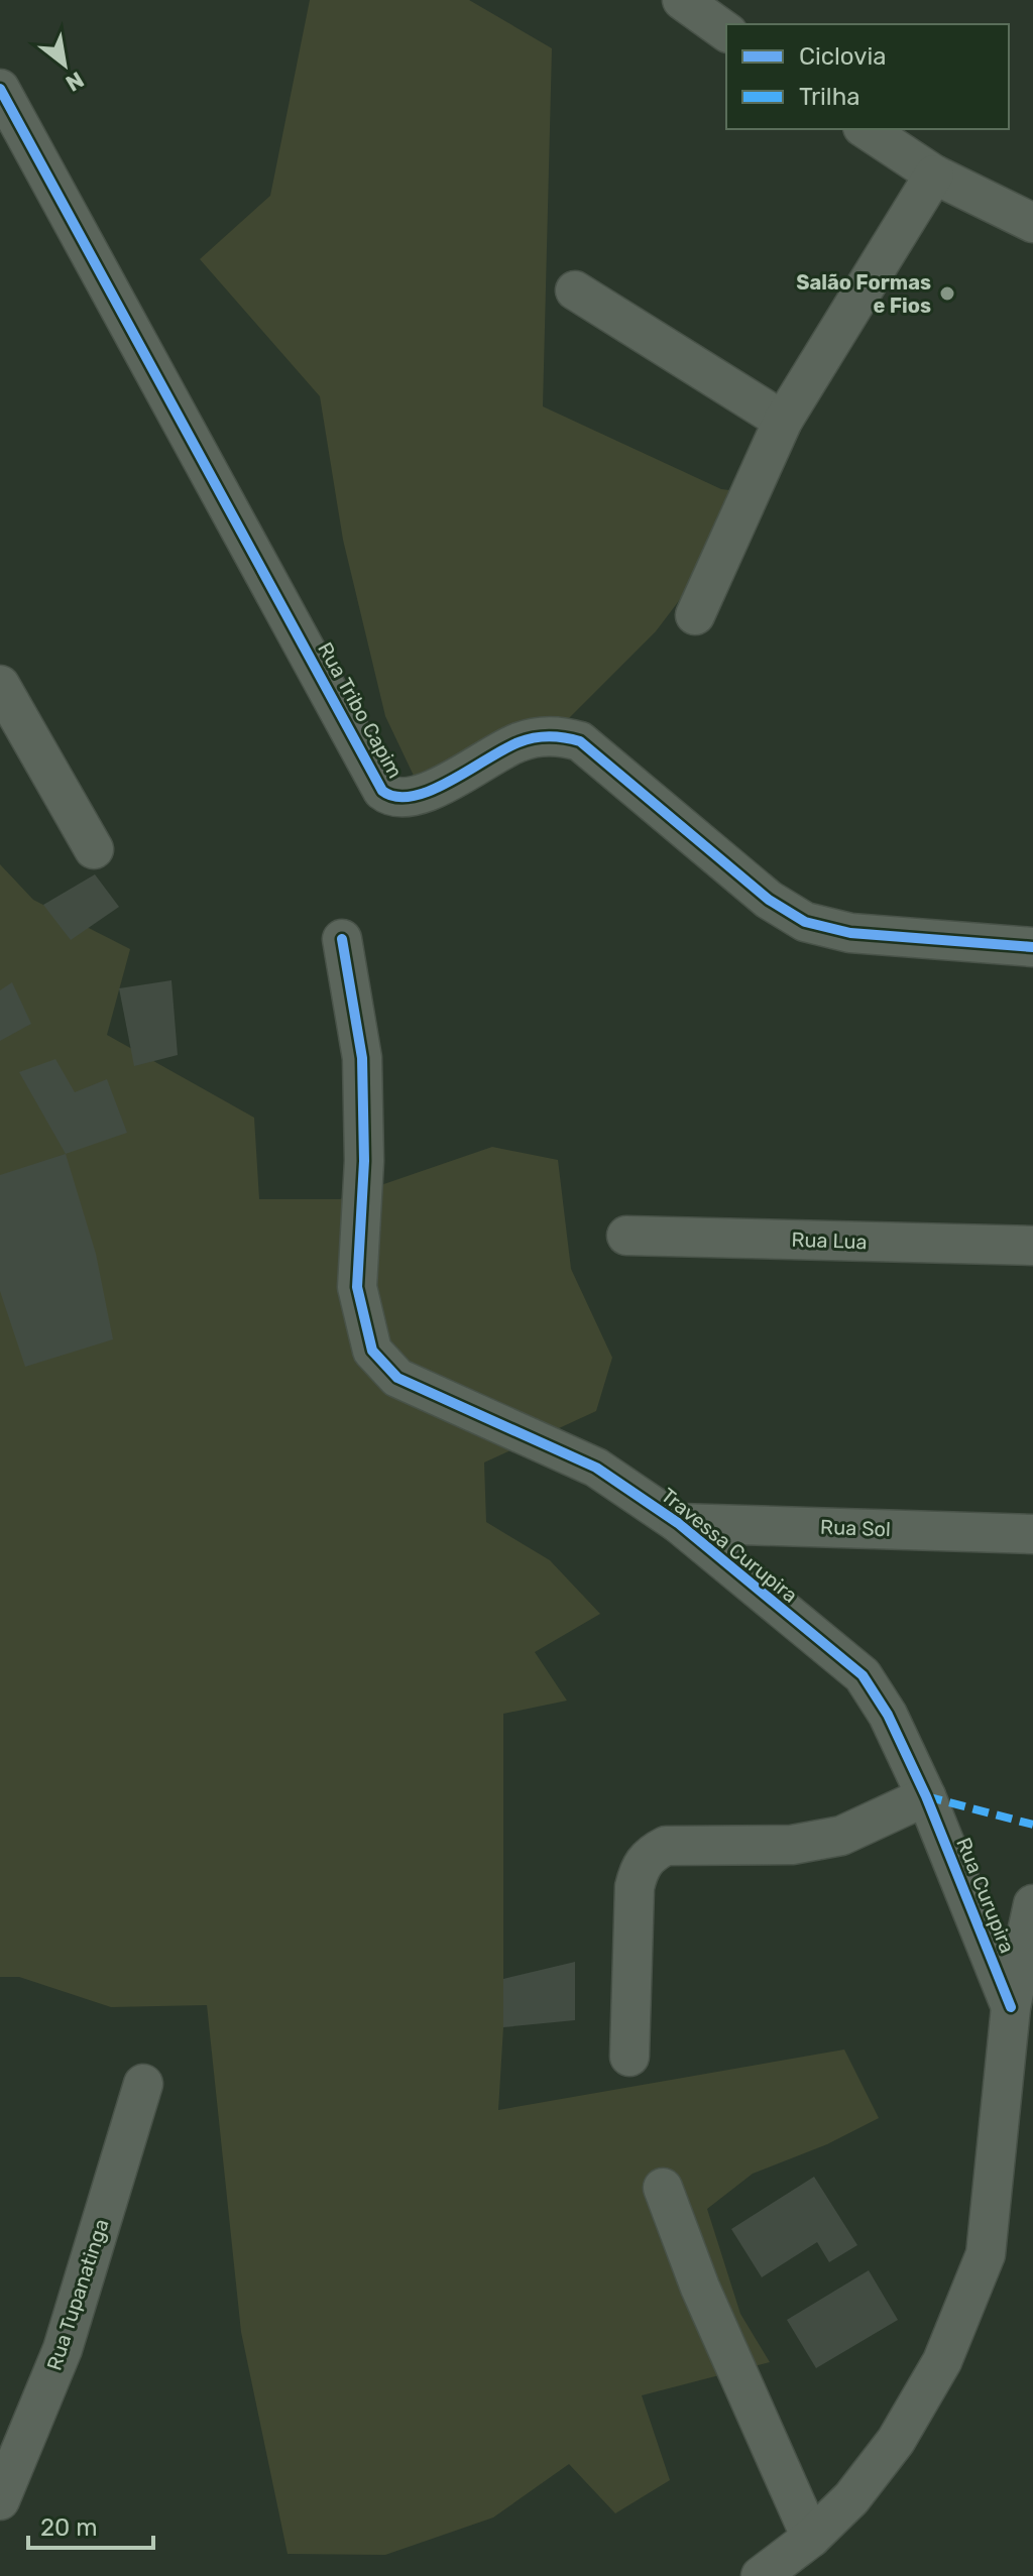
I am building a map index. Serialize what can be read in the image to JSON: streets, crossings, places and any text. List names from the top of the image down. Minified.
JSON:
{"streets":{"street":["Rua Tribo Capim","Rua Lua","Rua Sol","Travessa Curupira","Rua Curupira","Rua Tupanatinga"]},"crossings":[["Rua Sol","Travessa Curupira"],["Travessa Curupira","Rua Curupira"]],"places":["Salão Formas e Fios"],"legend":["Ciclovia","Trilha"],"scale_bar":"20 m","north":"bottom right"}
